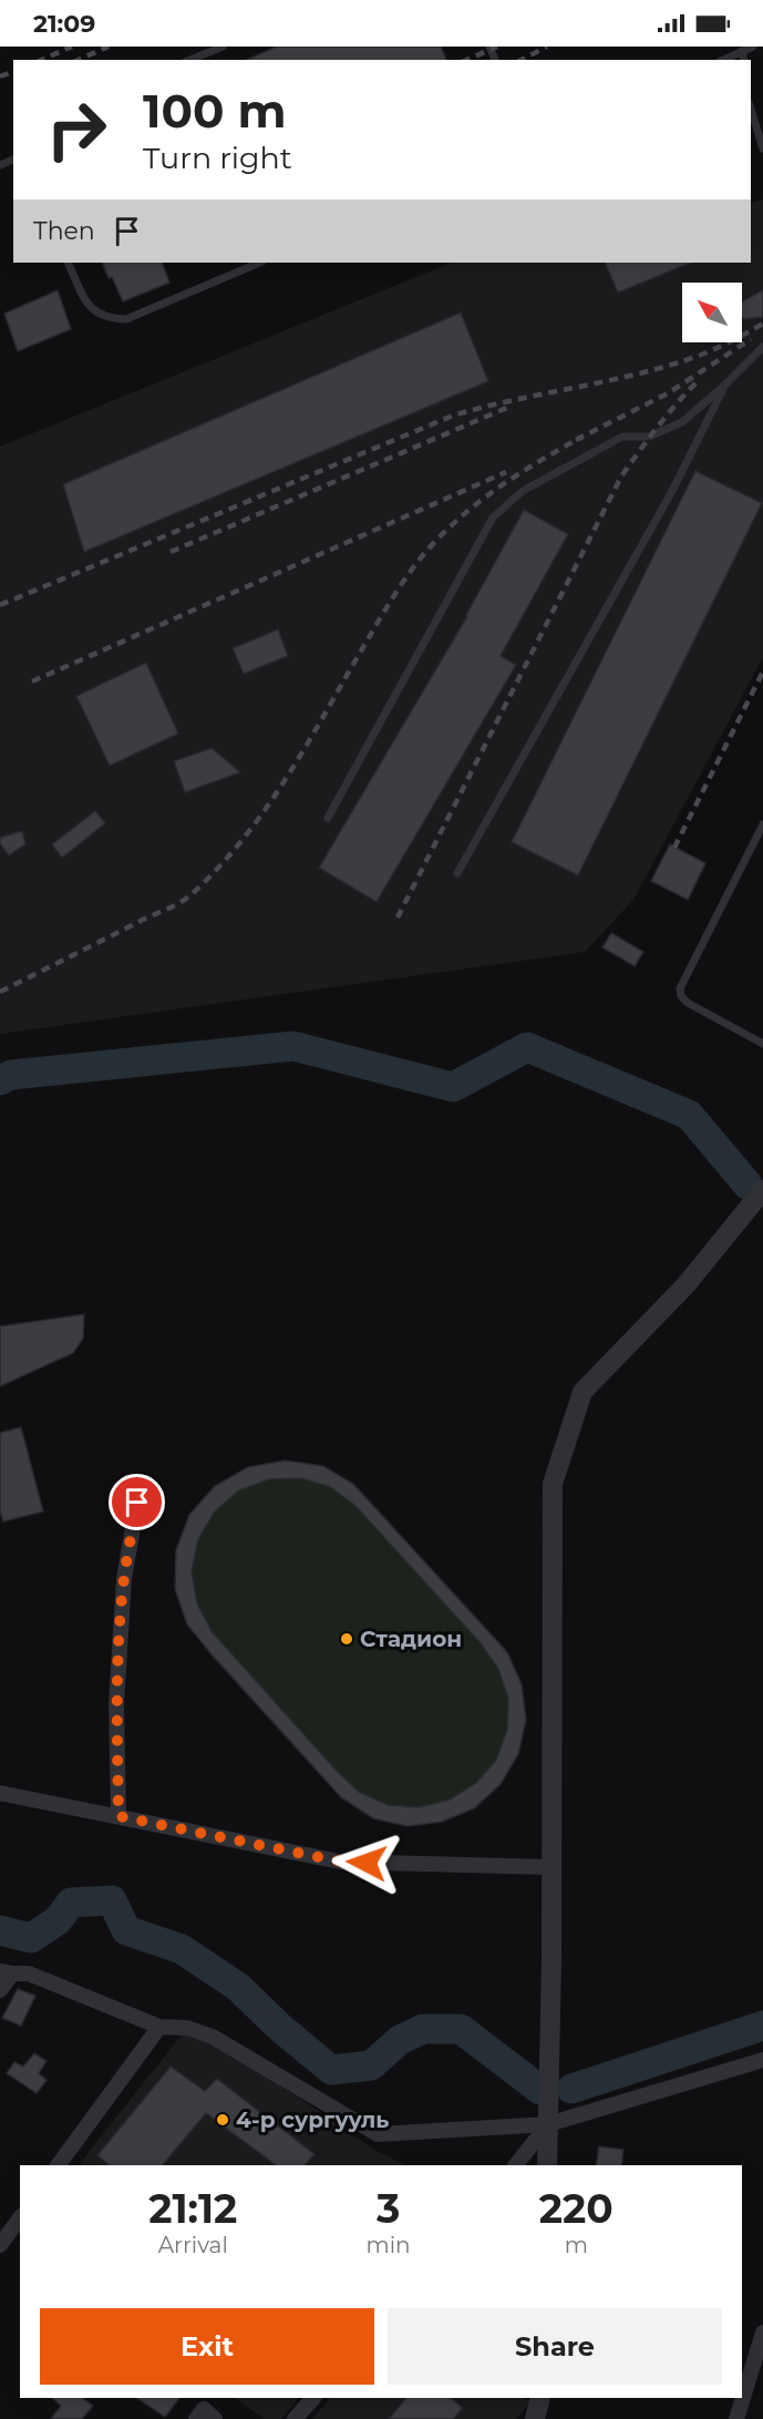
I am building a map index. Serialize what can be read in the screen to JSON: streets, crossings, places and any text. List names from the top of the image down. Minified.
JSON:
{"places":["Стадион","4-р сургууль"],"north":"top left","page":{"status":"21:09","turn":["100 m","Turn right"],"then":"Then","eta":["21:12","Arrival","3","min","220","m"],"buttons":["Exit","Share"]}}
